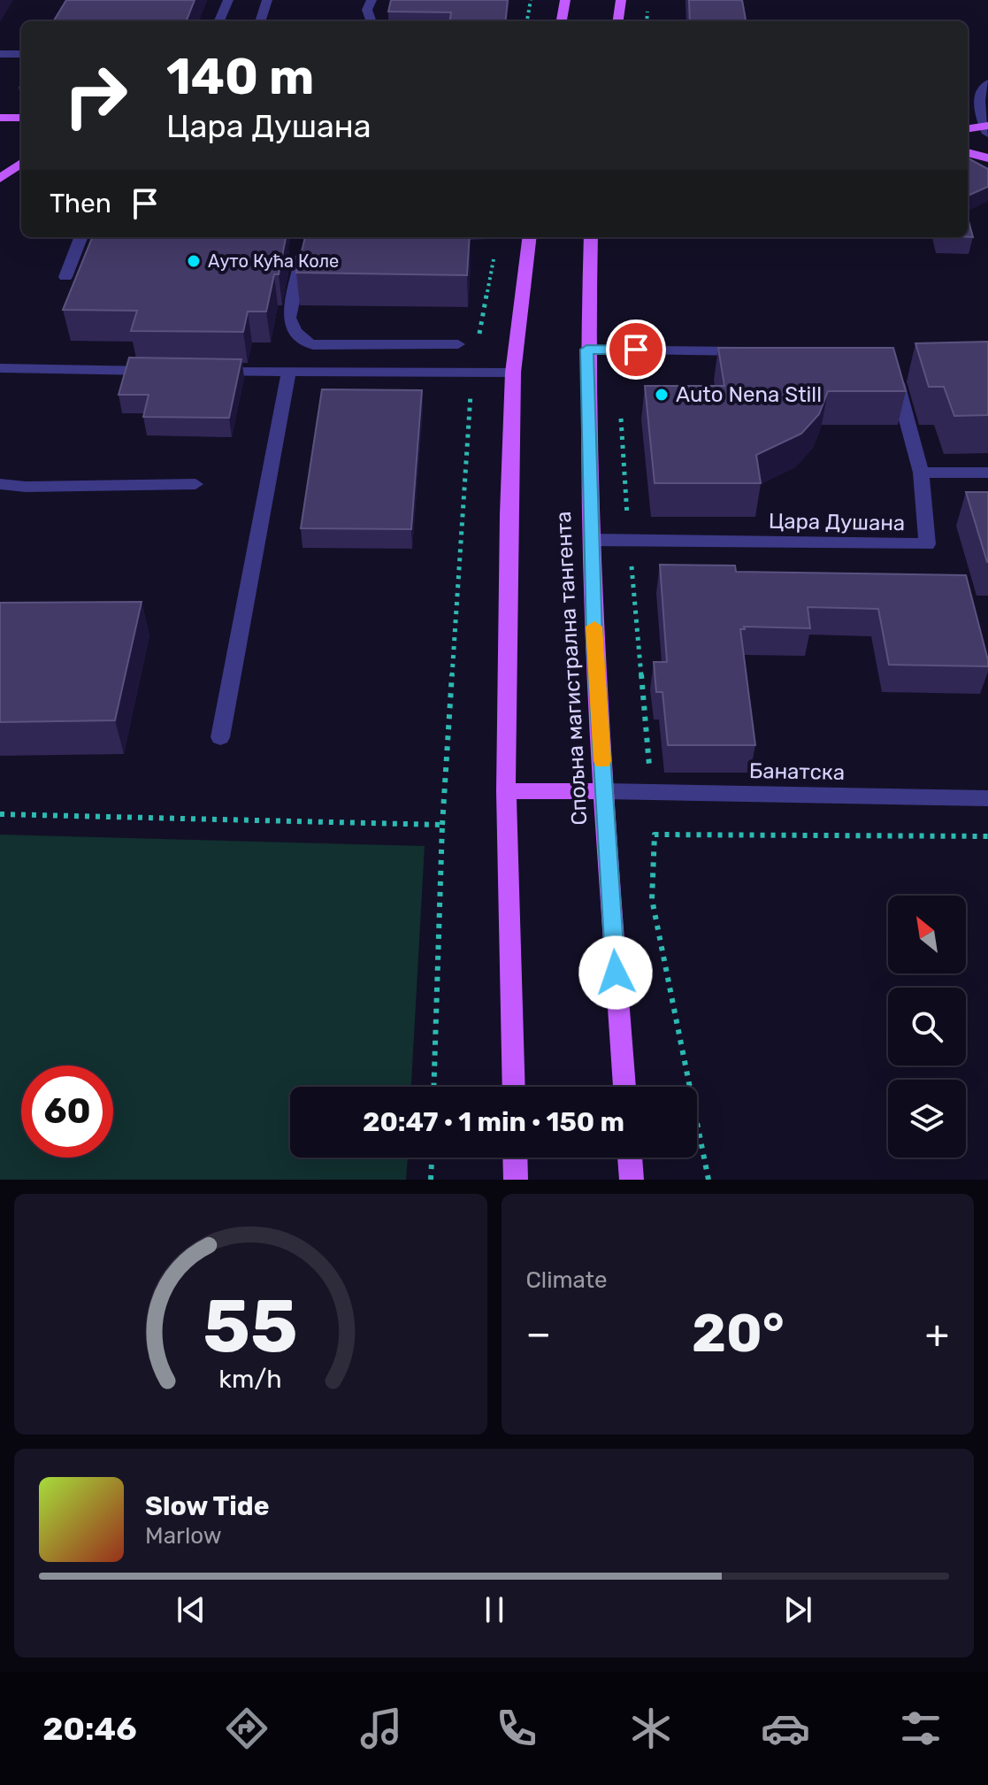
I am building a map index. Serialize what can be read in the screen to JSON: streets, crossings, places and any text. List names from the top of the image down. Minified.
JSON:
{"streets":{"main road":["Спољна магистрална тангента"],"lane":["Цара Душана","Банатска"]},"crossings":[["Цара Душана","Спољна магистрална тангента"],["Спољна магистрална тангента","Банатска"]],"places":["Ауто Кућа Коле","Auto Nena Still"],"north":"top left","page":{"turn":["140 m","Цара Душана"],"then":"Then","limit":"60","trip":"20:47 · 1 min · 150 m","tile":"Climate","heat":["−","20°","+"],"song":["Slow Tide","Marlow"],"tabs":"20:46","gauge":["55","km/h"]}}
